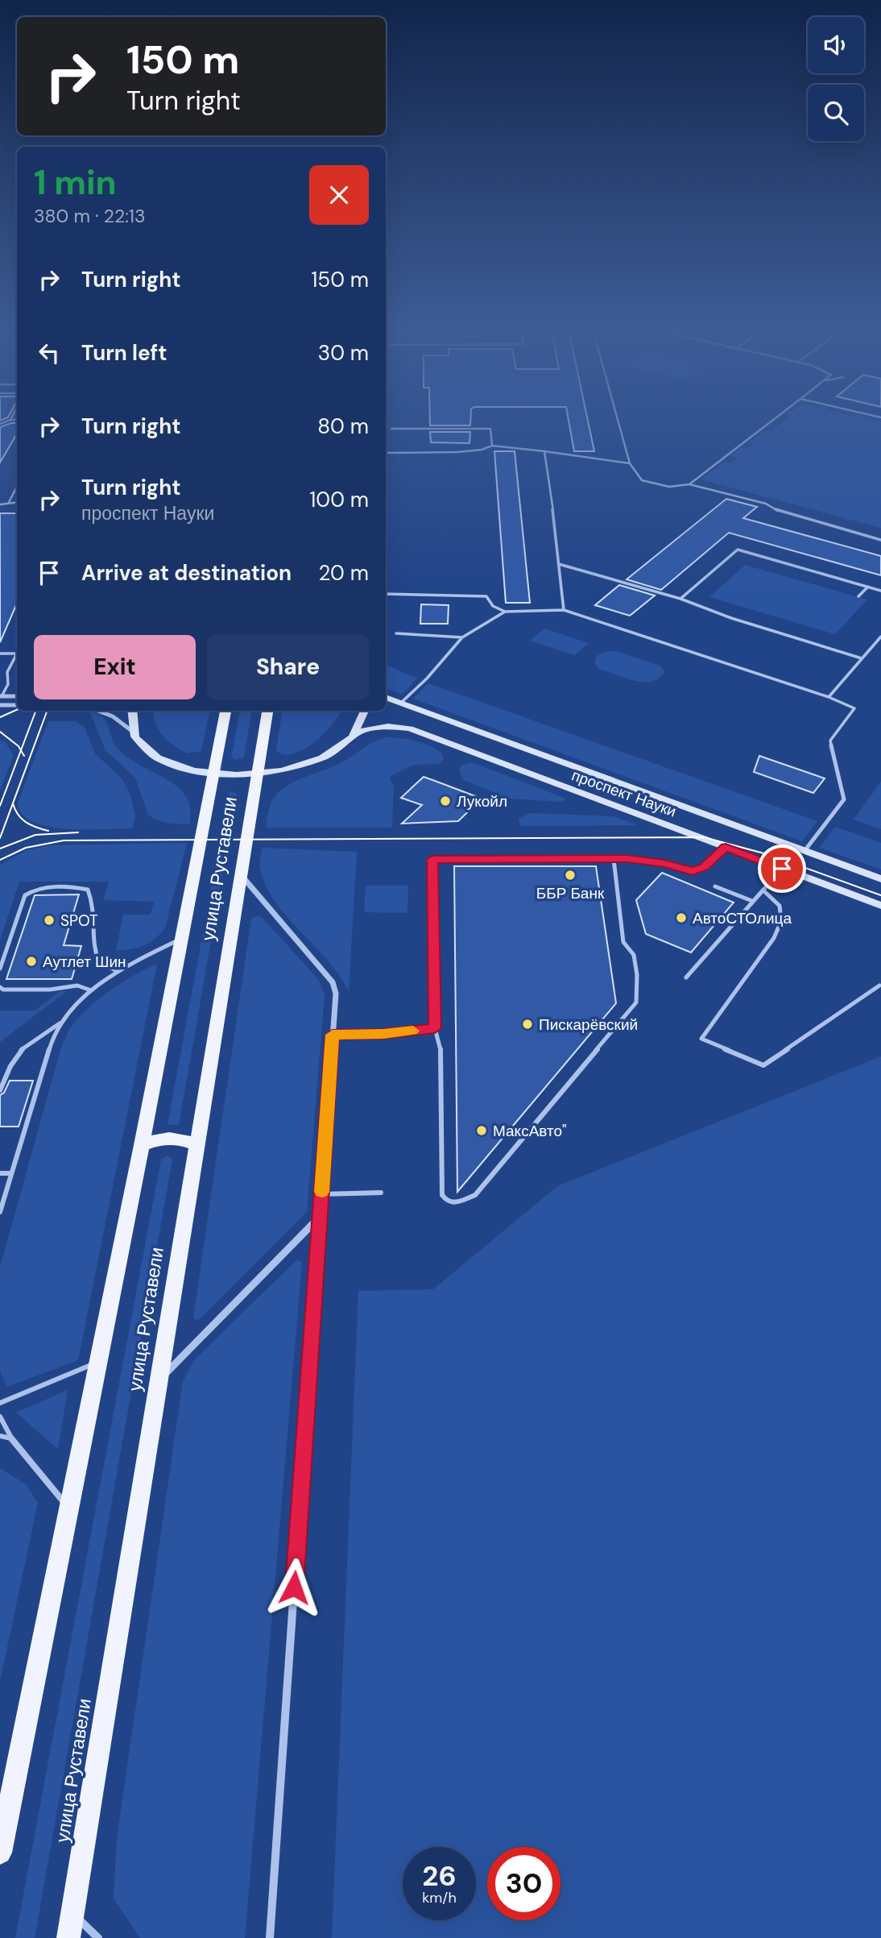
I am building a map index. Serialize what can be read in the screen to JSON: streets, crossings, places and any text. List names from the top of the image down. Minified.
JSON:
{"streets":{"main road":["проспект Науки","улица Руставели"]},"crossings":[["проспект Науки","улица Руставели"]],"places":["Лукойл","ББР Банк","АвтоСТОлица","SPOT","Аутлет Шин","Пискарёвский","МаксАвто\""],"page":{"turn":["150 m","Turn right"],"heading":["1 min","380 m · 22:13"],"list":[{"name":"Turn right","value":"150 m"},{"name":"Turn left","value":"30 m"},{"name":"Turn right","value":"80 m"},{"name":"Turn right","note":"проспект Науки","value":"100 m"},{"name":"Arrive at destination","value":"20 m"}],"buttons":["Exit","Share"],"speed":"26 km/h","limit":"30"}}
